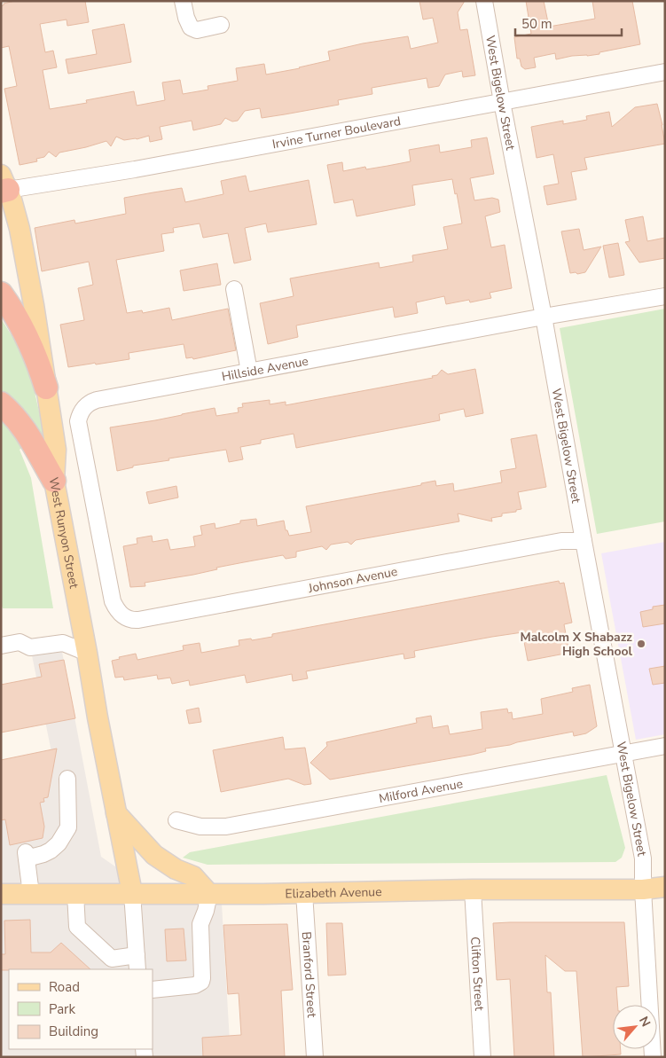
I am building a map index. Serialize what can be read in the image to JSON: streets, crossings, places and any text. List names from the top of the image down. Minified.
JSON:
{"streets":{"main road":["West Runyon Street","Elizabeth Avenue"],"street":["West Bigelow Street","Irvine Turner Boulevard","Hillside Avenue","Johnson Avenue","Milford Avenue","Clifton Street","Branford Street"]},"crossings":[["West Bigelow Street","Irvine Turner Boulevard"],["West Bigelow Street","Hillside Avenue"],["West Bigelow Street","Johnson Avenue"],["West Bigelow Street","Milford Avenue"],["West Bigelow Street","Elizabeth Avenue"],["Irvine Turner Boulevard","West Runyon Street"],["Hillside Avenue","Johnson Avenue"],["West Runyon Street","Elizabeth Avenue"],["Elizabeth Avenue","Clifton Street"],["Elizabeth Avenue","Branford Street"]],"places":["Malcolm X Shabazz High School"],"legend":["Road","Park","Building"],"scale_bar":"50 m","north":"top right"}
